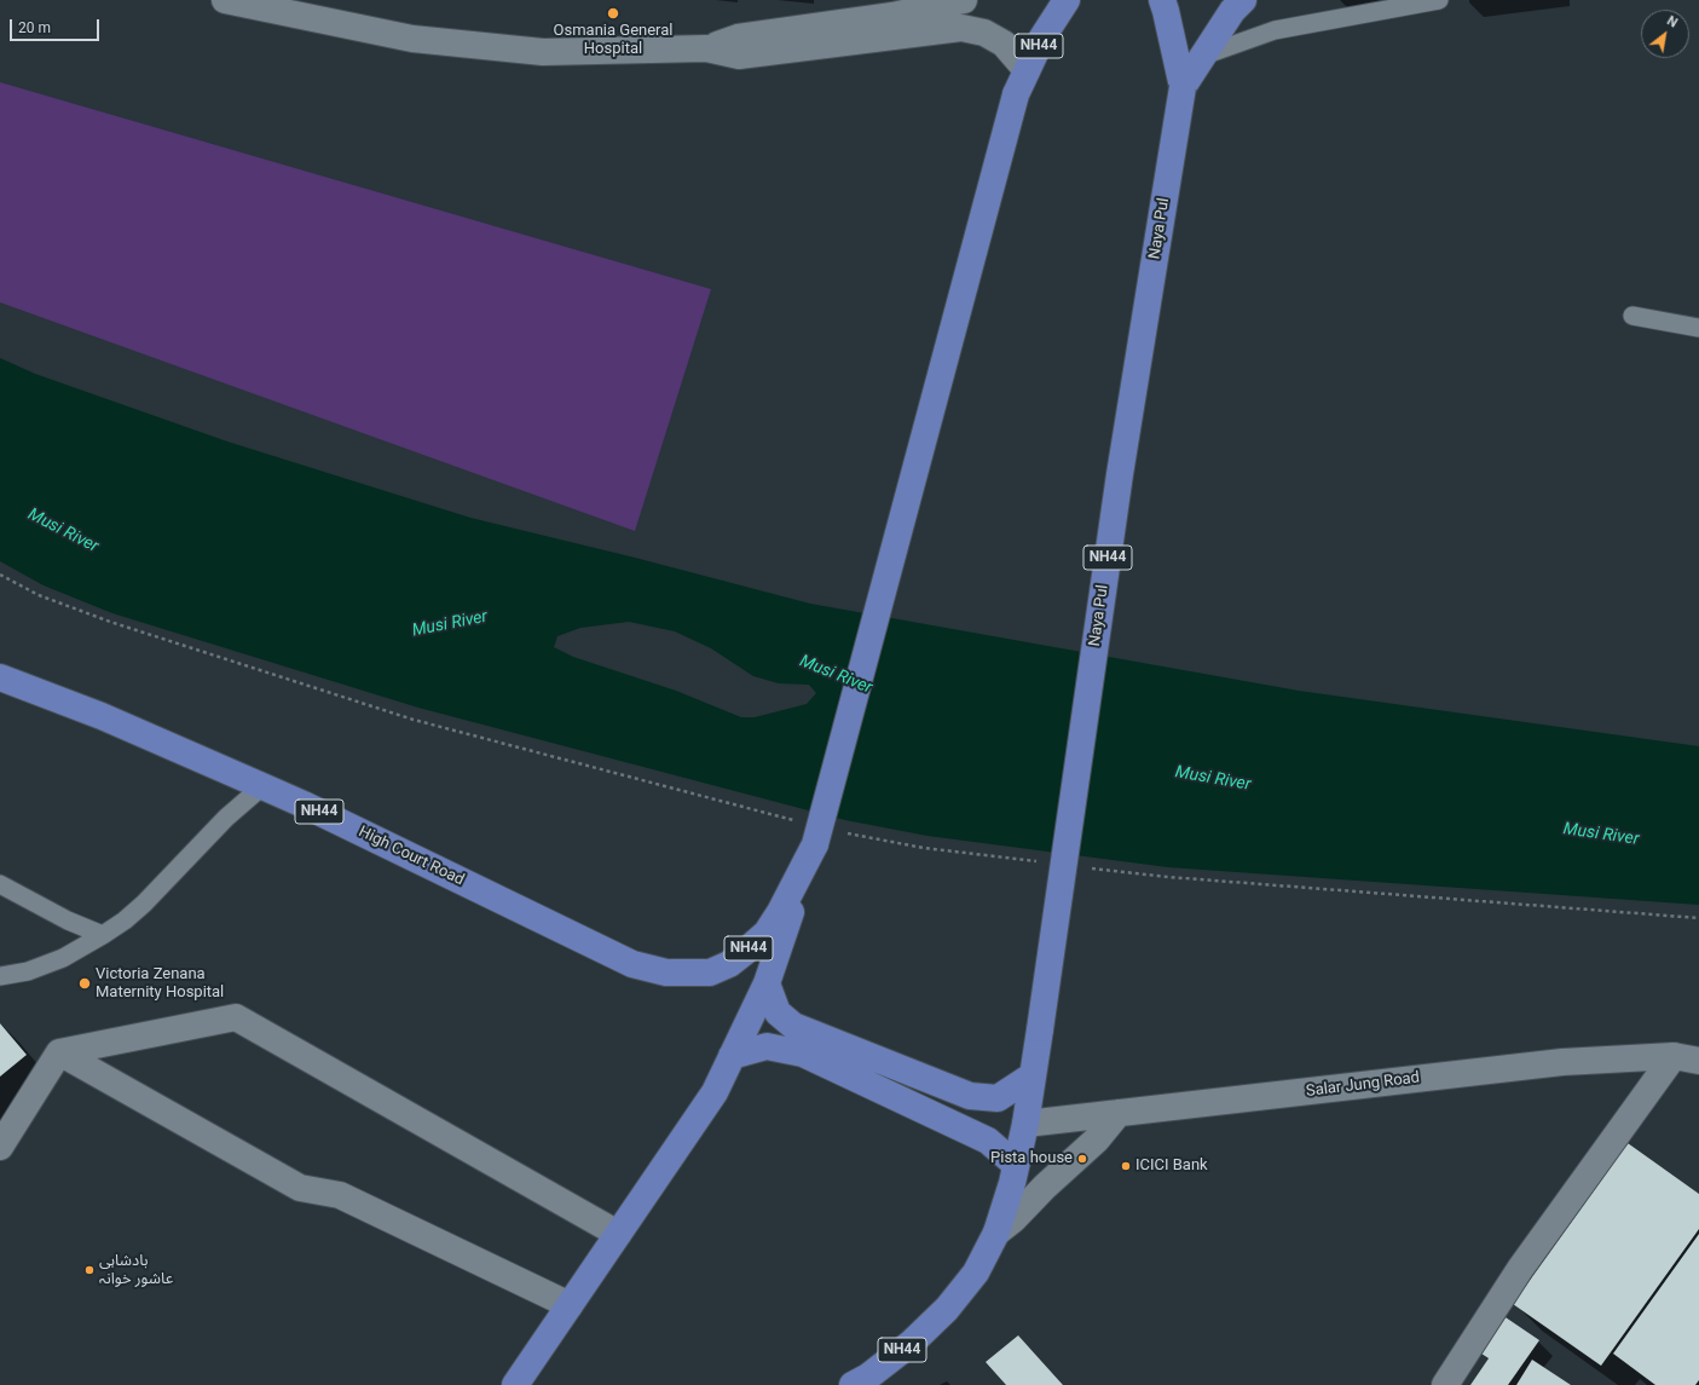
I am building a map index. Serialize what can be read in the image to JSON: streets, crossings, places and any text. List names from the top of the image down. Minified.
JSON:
{"streets":{"highway":["NH44","Naya Pul","High Court Road"],"main road":["Salar Jung Road"]},"crossings":[["NH44","Naya Pul"],["NH44","High Court Road"],["NH44","Salar Jung Road"]],"water":["Musi River"],"places":["Osmania General Hospital","Victoria Zenana Maternity Hospital","Pista house","ICICI Bank","بادشاہی عاشور خوانہ"],"scale_bar":"20 m","north":"top right"}
